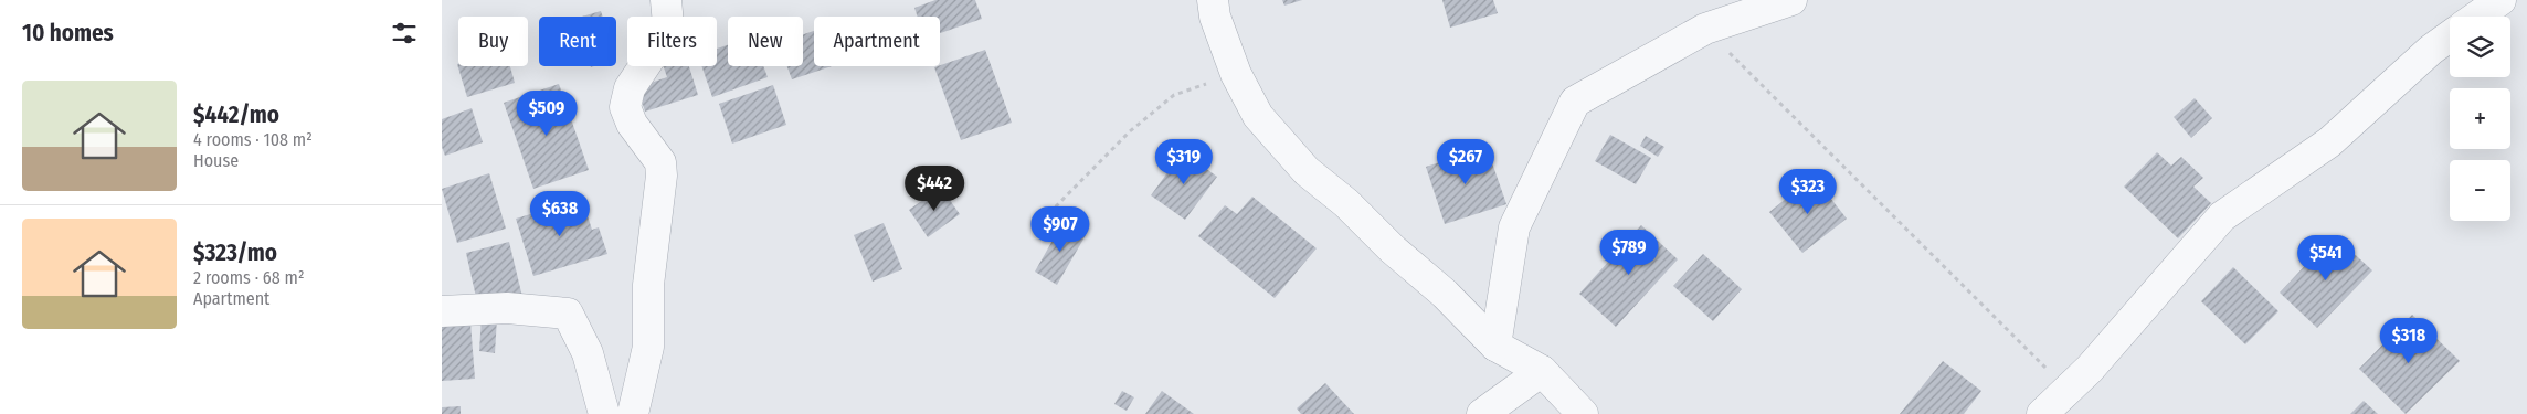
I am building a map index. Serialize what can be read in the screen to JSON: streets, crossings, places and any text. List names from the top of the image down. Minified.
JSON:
{"page":{"heading":"10 homes","map_buttons":["+","−"],"chip":["Buy","Rent","Filters","New","Apartment"],"list":[{"name":"$442/mo","note":"4 rooms · 108 m² · House"},{"name":"$323/mo","note":"2 rooms · 68 m² · Apartment"}],"price":["$509","$319","$267","$442","$323","$638","$907","$789","$541","$318"]}}
